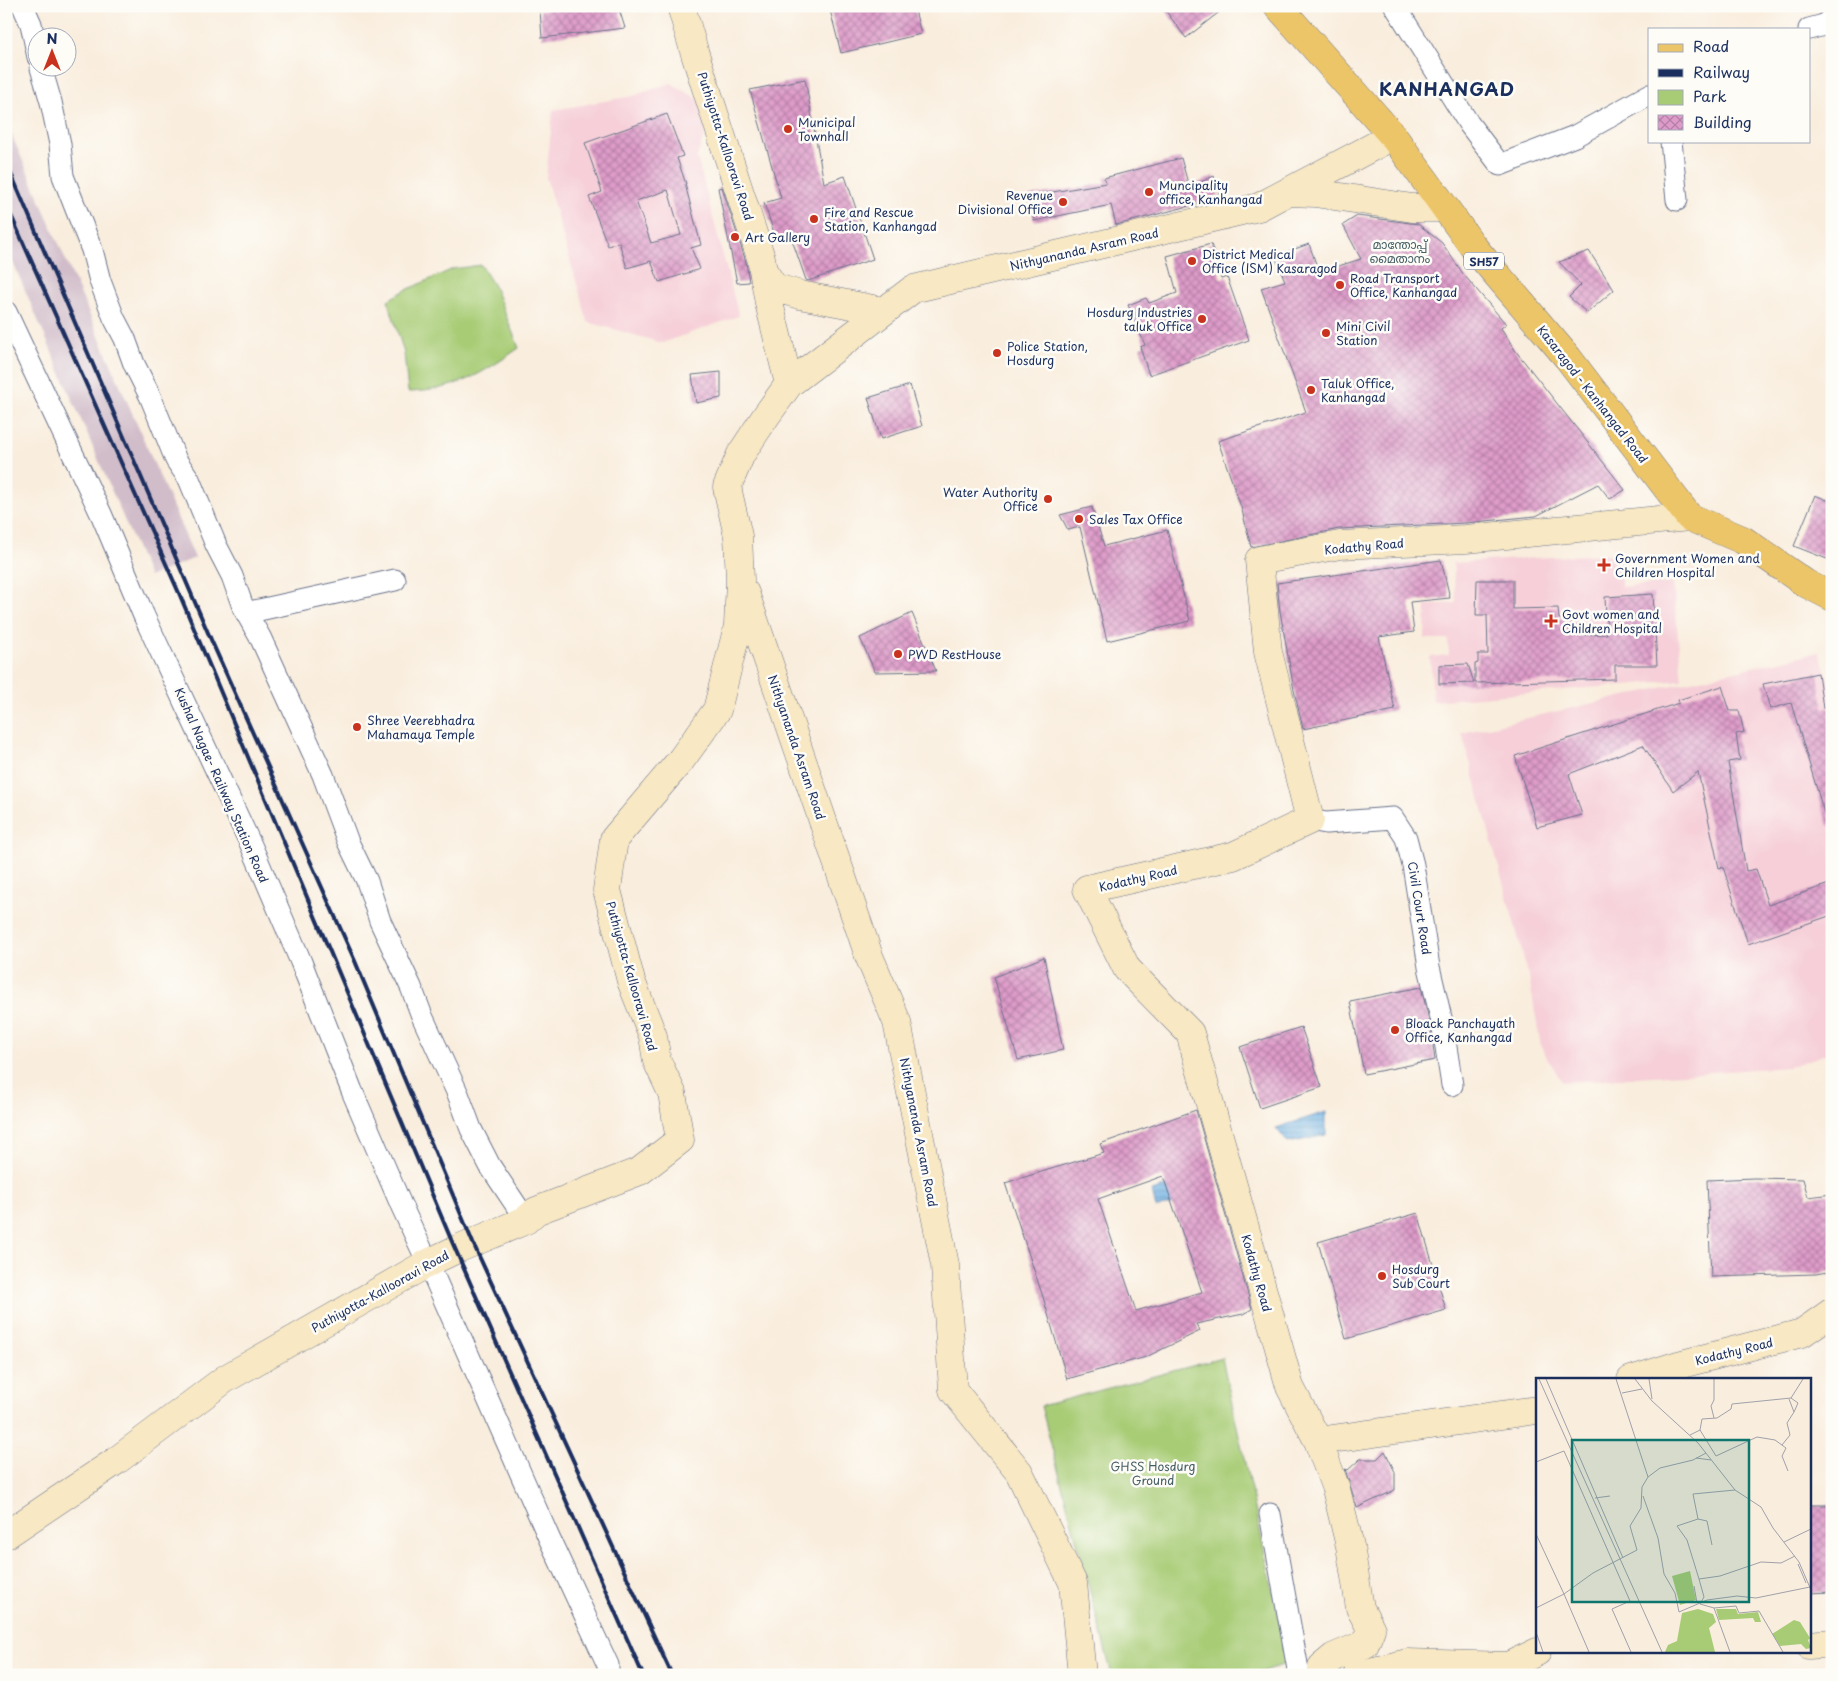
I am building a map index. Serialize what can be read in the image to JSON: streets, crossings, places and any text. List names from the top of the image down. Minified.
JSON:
{"streets":{"main road":["SH57","Kasaragod - Kanhangad Road"],"street":["Puthiyotta-Kallooravi Road","Nithyananda Asram Road","Kodathy Road","Kushal Nagae- Railway Station Road","Civil Court Road"]},"crossings":[["Puthiyotta-Kallooravi Road","Nithyananda Asram Road"],["Puthiyotta-Kallooravi Road","Kushal Nagae- Railway Station Road"],["Nithyananda Asram Road","Kasaragod - Kanhangad Road"],["Kasaragod - Kanhangad Road","Kodathy Road"],["Kodathy Road","Civil Court Road"]],"districts":["KANHANGAD"],"parks":["മാന്തോപ്പ് മൈതാനം","GHSS Hosdurg Ground"],"places":{"other":["Municipal Townhall","Muncipality office, Kanhangad","Revenue Divisional Office","Fire and Rescue Station, Kanhangad","Art Gallery","District Medical Office (ISM) Kasaragod","Road Transport Office, Kanhangad","Hosdurg Industries taluk Office","Mini Civil Station","Police Station, Hosdurg","Taluk Office, Kanhangad","Water Authority Office","Sales Tax Office","PWD RestHouse","Shree Veerebhadra Mahamaya Temple","Bloack Panchayath Office, Kanhangad","Hosdurg Sub Court"],"health":["Government Women and Children Hospital","Govt women and Children Hospital"]},"legend":["Road","Railway","Park","Building"],"north":"top"}
